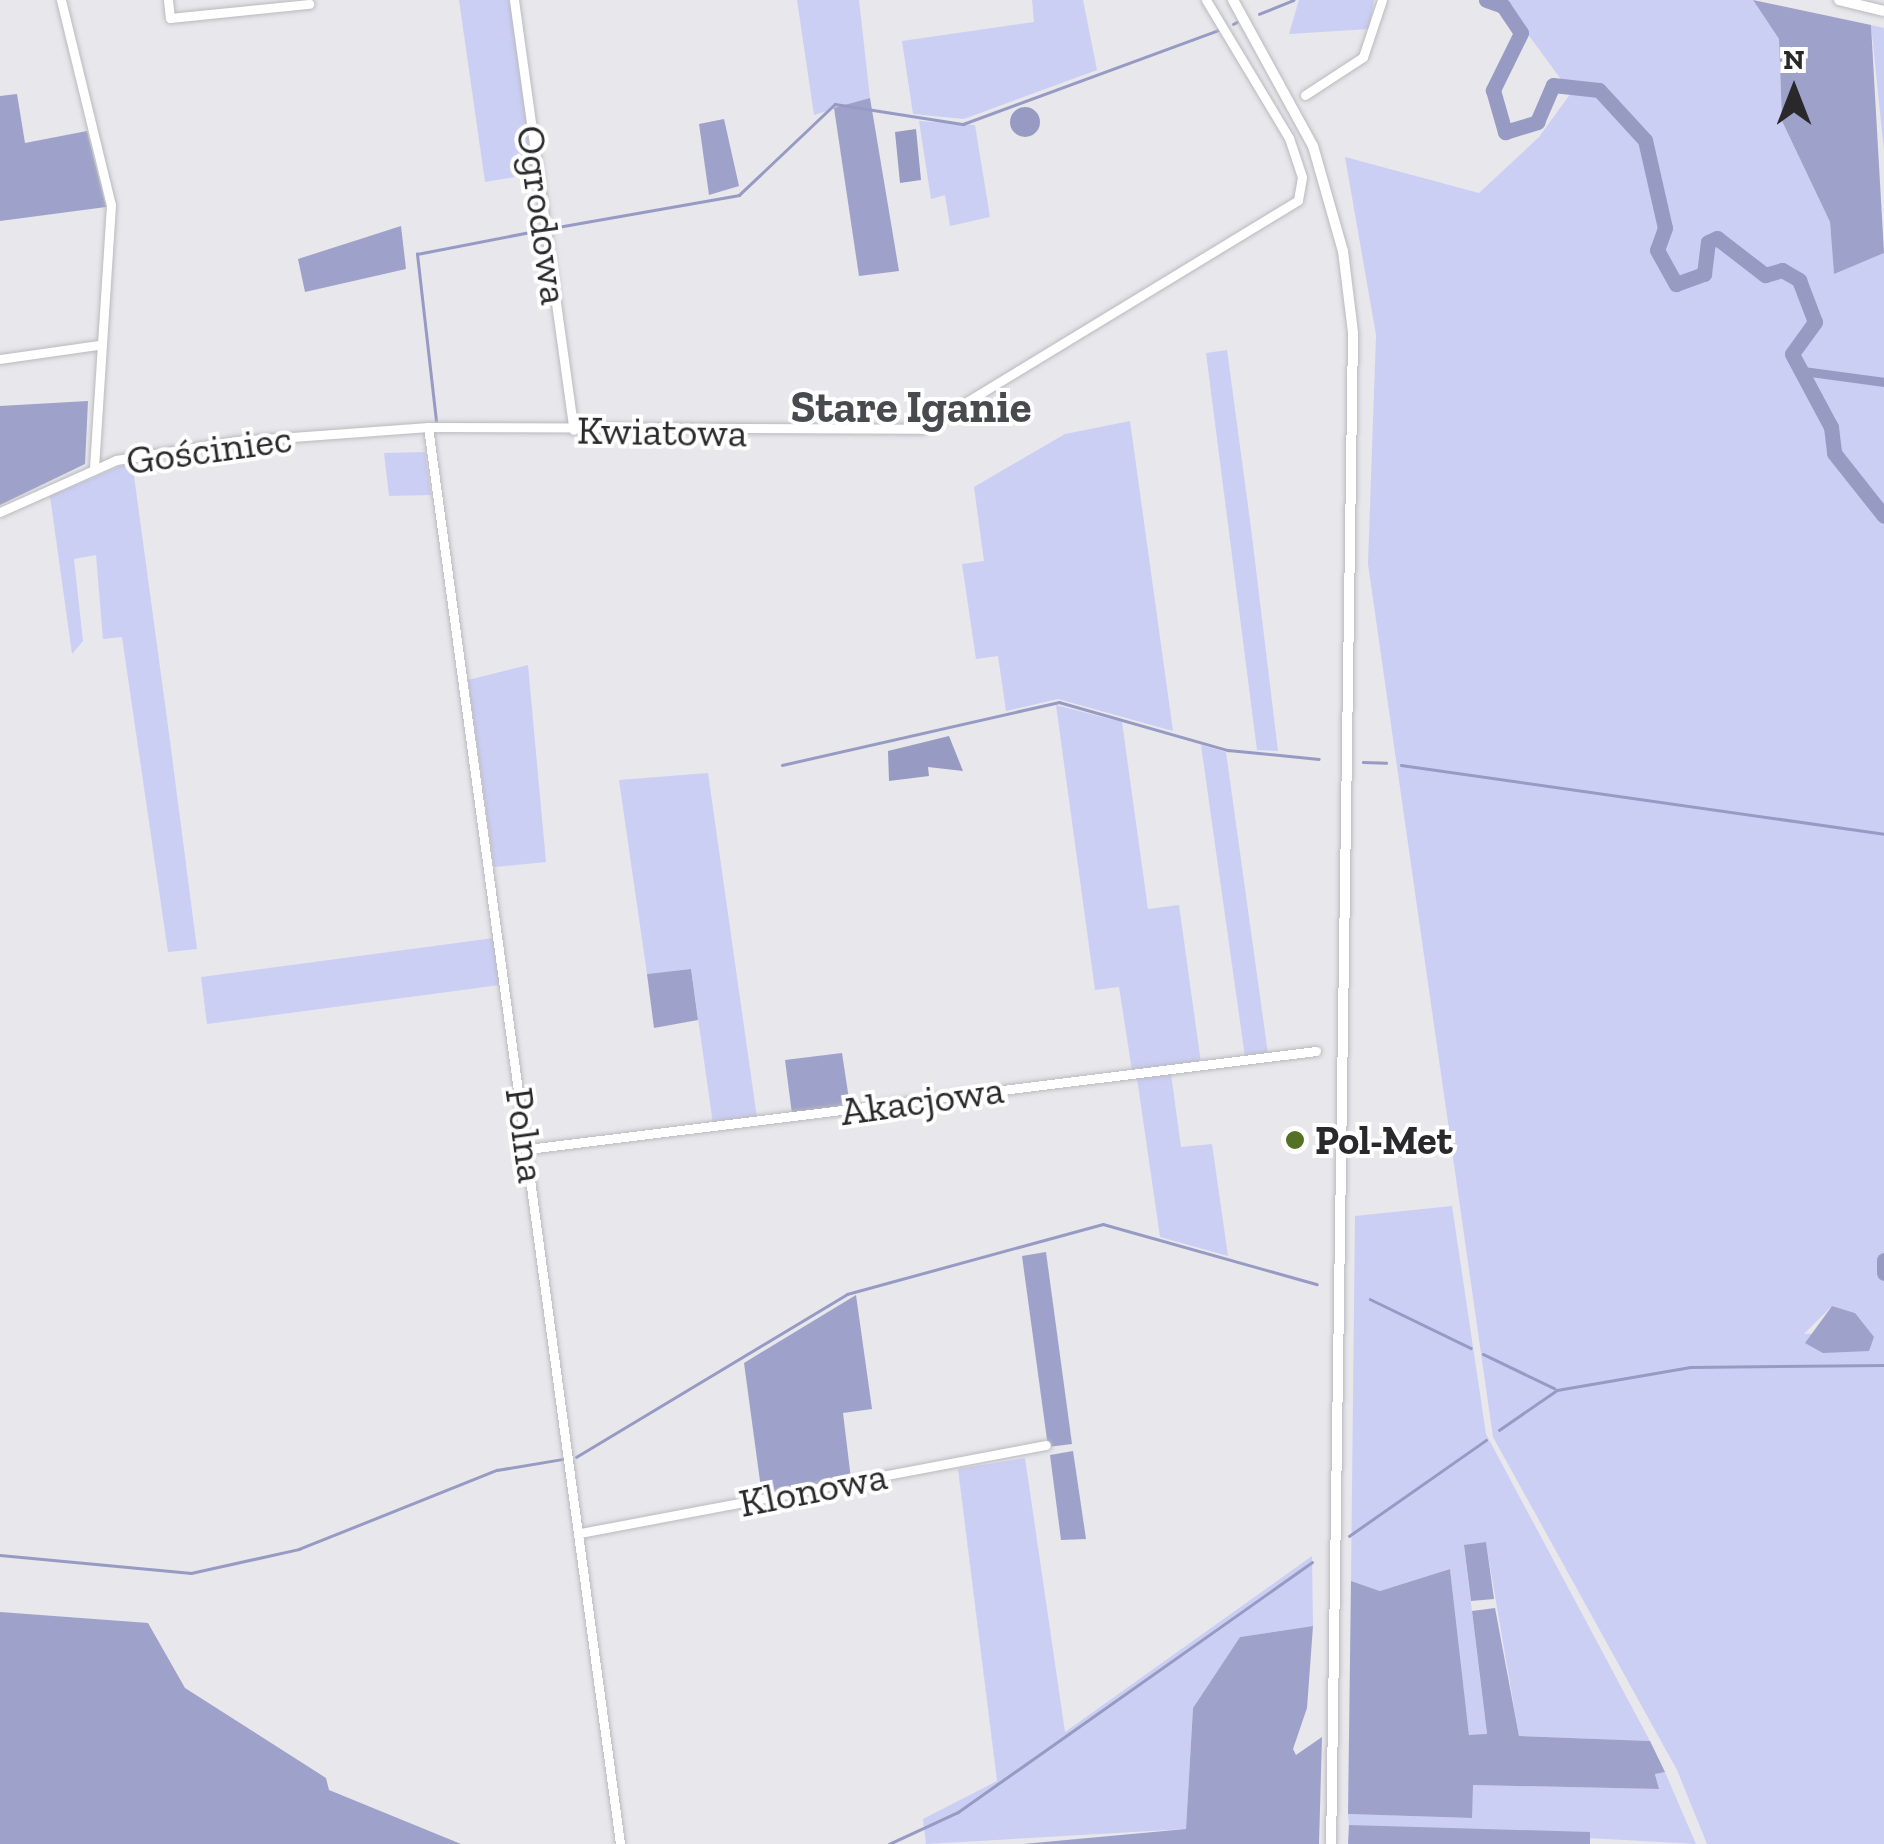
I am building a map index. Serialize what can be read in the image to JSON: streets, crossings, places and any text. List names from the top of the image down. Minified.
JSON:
{"streets":{"street":["Ogrodowa","Kwiatowa","Gościniec","Akacjowa","Polna","Klonowa"]},"crossings":[["Ogrodowa","Kwiatowa"],["Kwiatowa","Gościniec"],["Kwiatowa","Polna"],["Gościniec","Polna"],["Akacjowa","Polna"],["Polna","Klonowa"]],"districts":["Stare Iganie"],"places":["Pol-Met"],"north":"top"}
